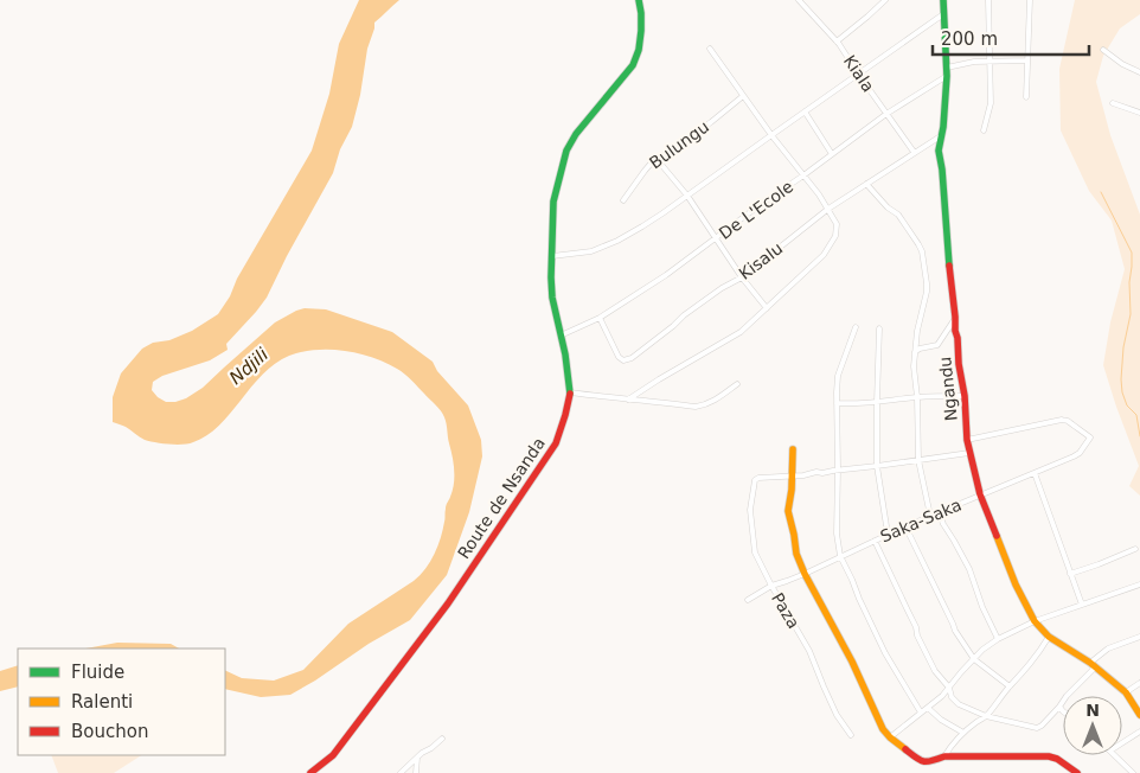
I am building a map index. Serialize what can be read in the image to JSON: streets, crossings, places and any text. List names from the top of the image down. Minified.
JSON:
{"streets":{"street":["Kiala","Bulungu","De L'Ecole","Kisalu","Ngandu","Route de Nsanda","Saka-Saka","Paza"]},"crossings":[["Kiala","De L'Ecole"],["Kiala","Kisalu"],["De L'Ecole","Kisalu"],["De L'Ecole","Ngandu"],["De L'Ecole","Route de Nsanda"],["Kisalu","Ngandu"],["Ngandu","Saka-Saka"],["Saka-Saka","Paza"]],"water":["Ndjili"],"legend":["Fluide","Ralenti","Bouchon"],"scale_bar":"200 m","north":"top"}
